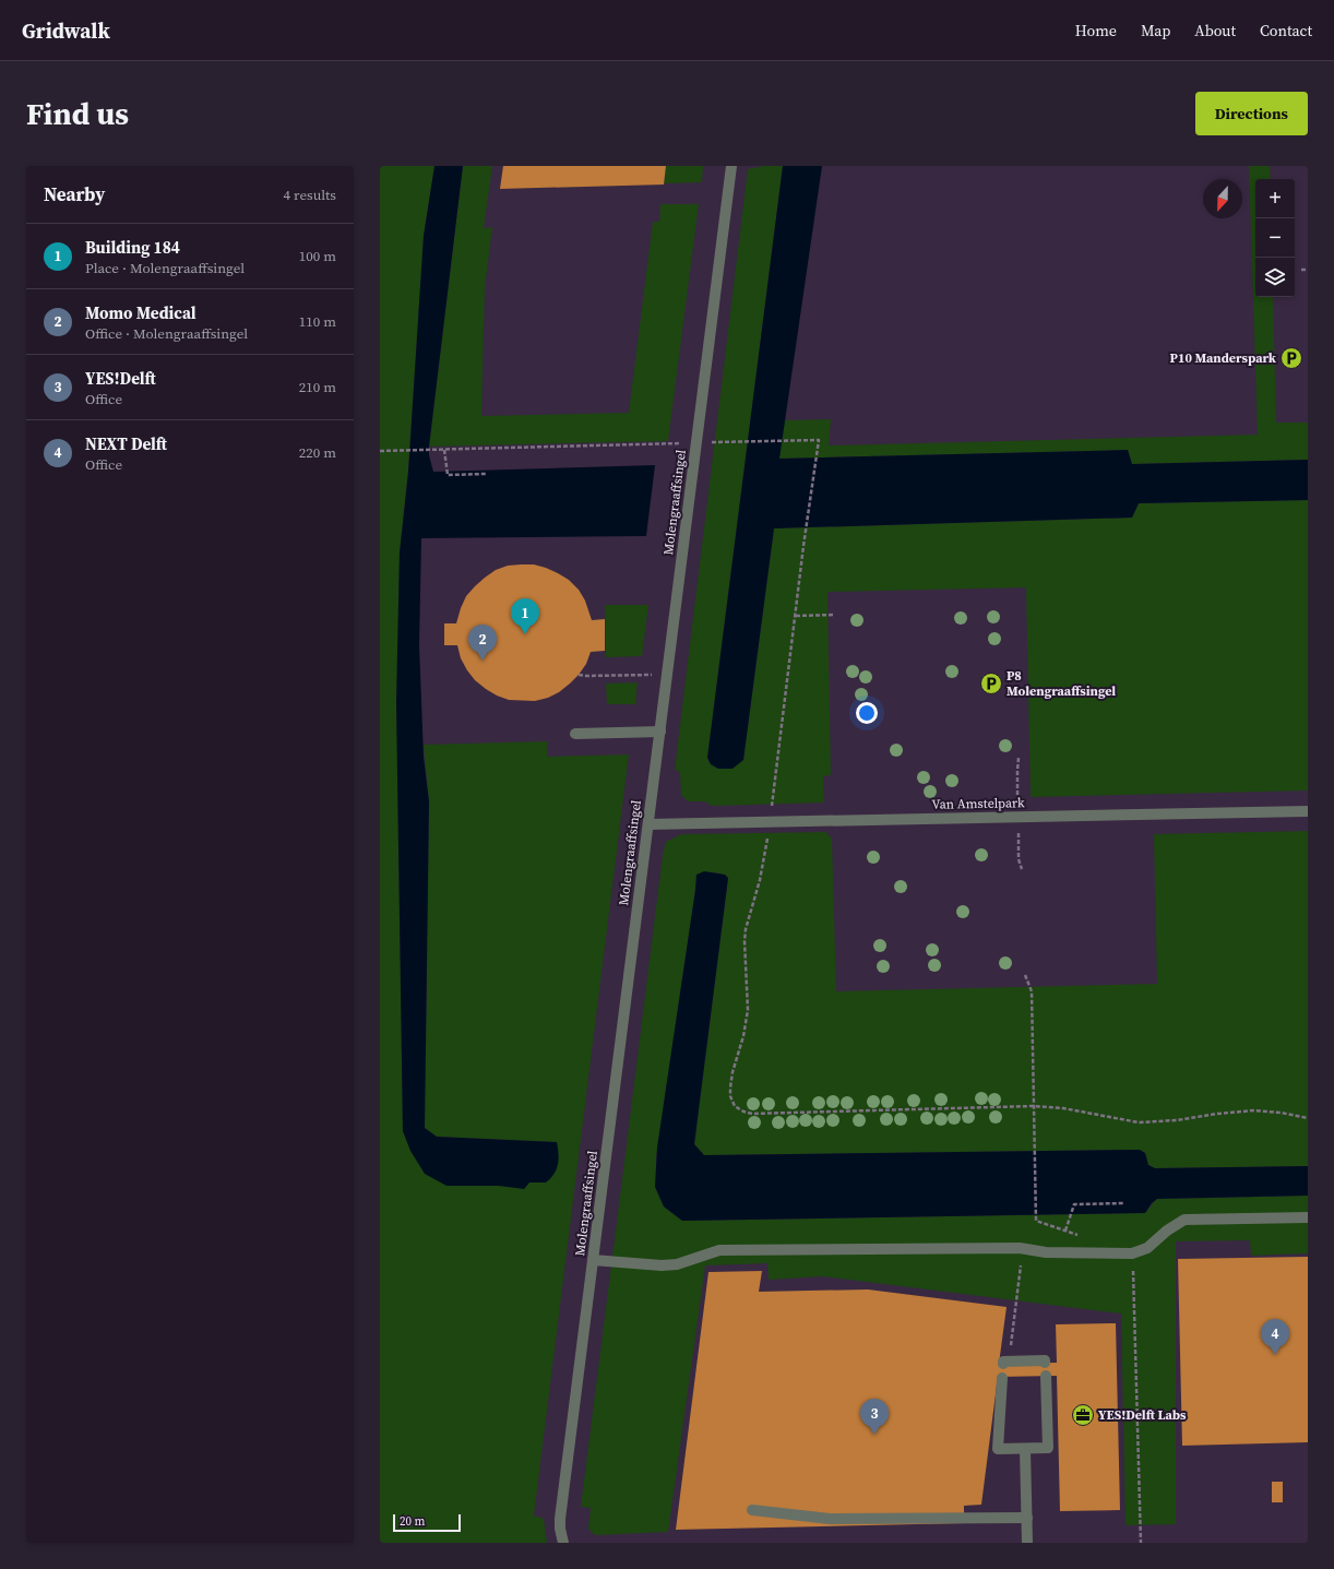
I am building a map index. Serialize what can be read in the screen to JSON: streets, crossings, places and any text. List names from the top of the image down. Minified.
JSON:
{"streets":{"street":["Molengraaffsingel","Van Amstelpark"]},"crossings":[["Molengraaffsingel","Van Amstelpark"]],"places":{"parking":["P10 Manderspark","P8 Molengraaffsingel"],"office":["YES!Delft Labs"]},"scale_bar":"20 m","north":"bottom","page":{"header":"Gridwalk","nav":["Home","Map","About","Contact"],"buttons":"Directions","title":"Find us","heading":["Nearby","4 results"],"map_buttons":["+","−"],"list":[{"mark":"1","name":"Building 184","note":"Place · Molengraaffsingel","value":"100 m"},{"mark":"2","name":"Momo Medical","note":"Office · Molengraaffsingel","value":"110 m"},{"mark":"3","name":"YES!Delft","note":"Office","value":"210 m"},{"mark":"4","name":"NEXT Delft","note":"Office","value":"220 m"}],"pins":["1","2","4","3"],"scale":"20 m"}}
